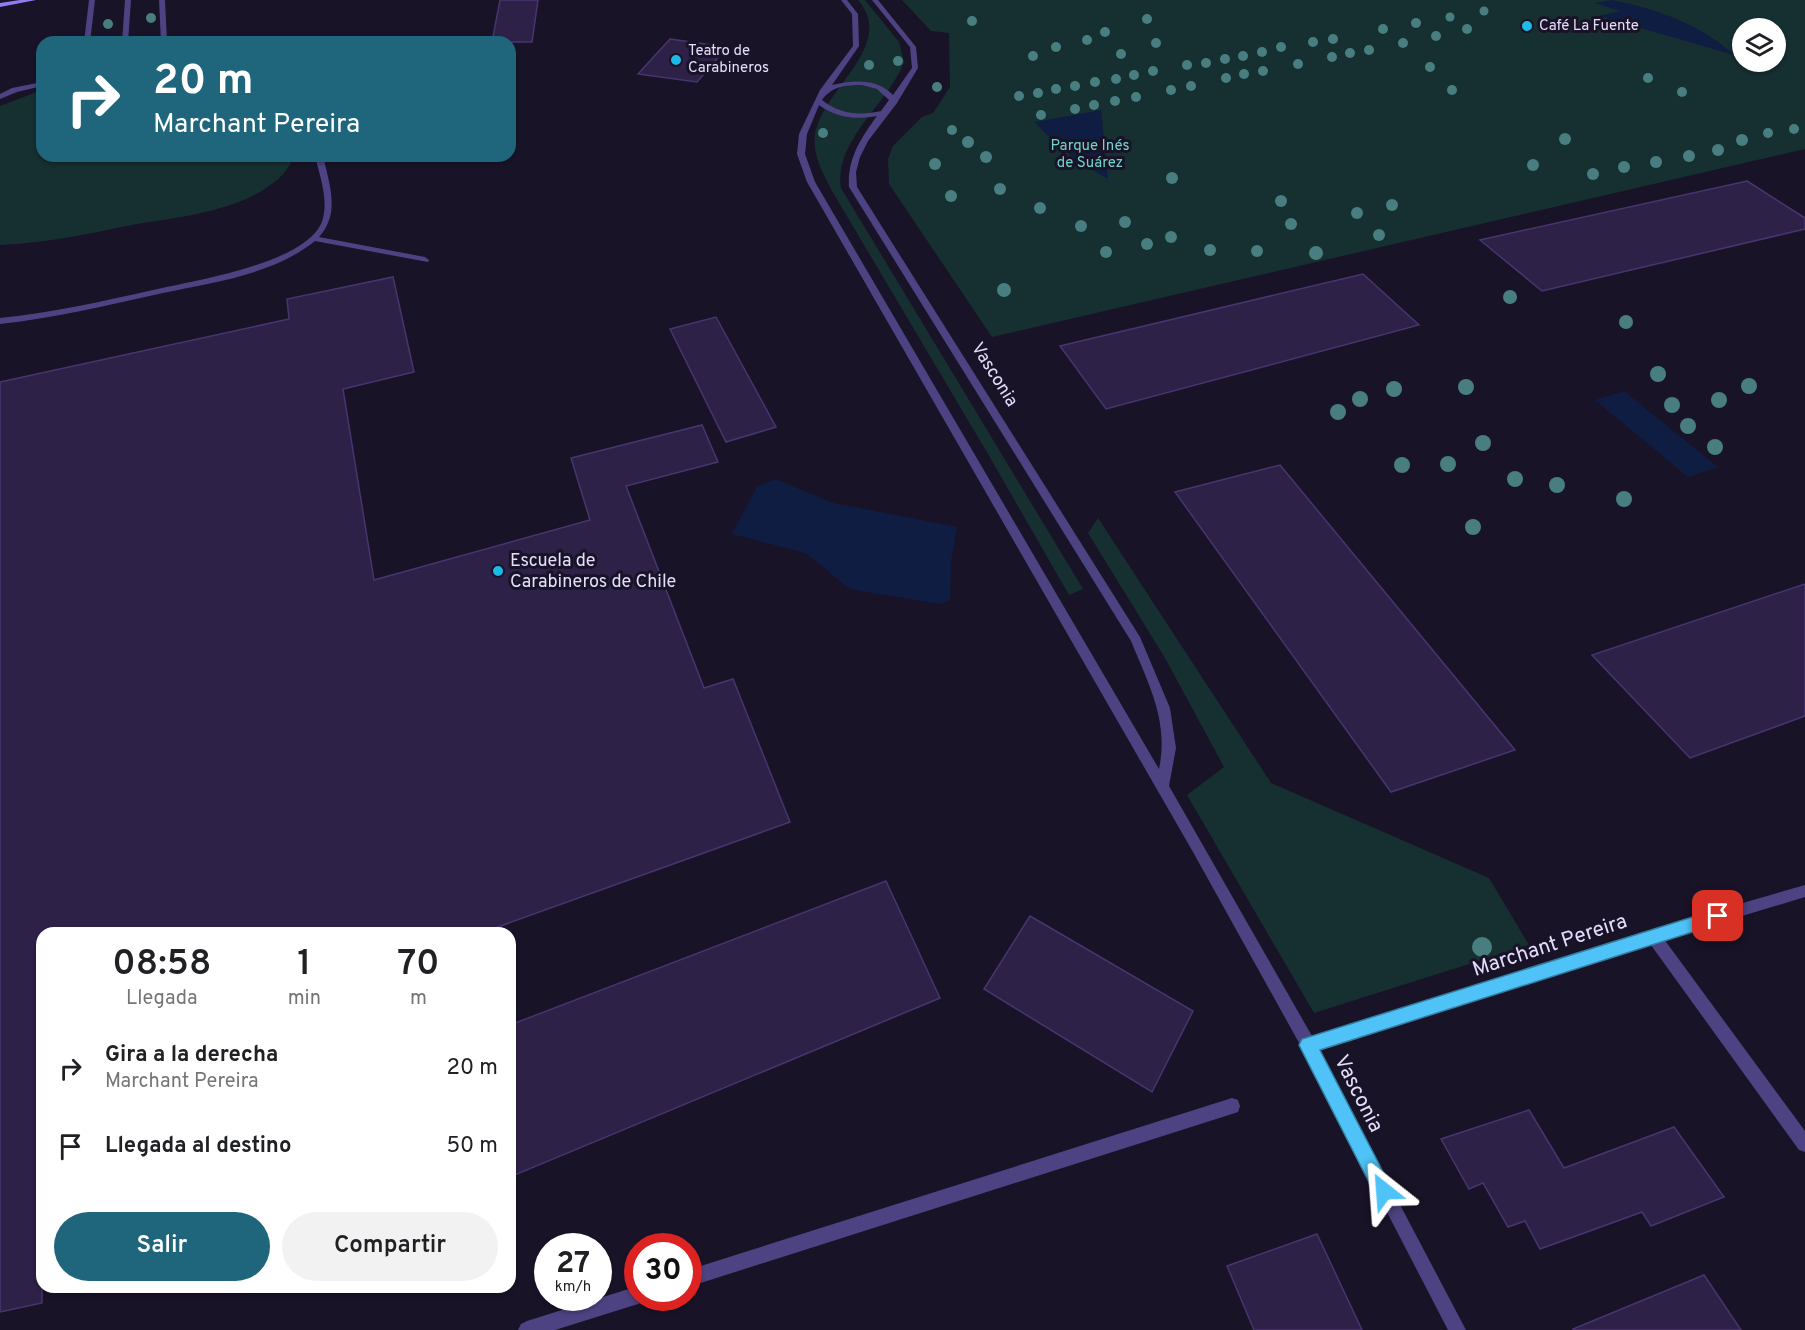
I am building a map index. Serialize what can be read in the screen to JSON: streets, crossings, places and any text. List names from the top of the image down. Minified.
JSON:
{"streets":{"street":["Vasconia","Marchant Pereira"]},"crossings":[["Vasconia","Marchant Pereira"]],"parks":["Parque Inés de Suárez"],"places":["Café La Fuente","Teatro de Carabineros","Escuela de Carabineros de Chile"],"page":{"turn":["20 m","Marchant Pereira"],"eta":["08:58","Llegada","1","min","70","m"],"list":[{"name":"Gira a la derecha","note":"Marchant Pereira","value":"20 m"},{"name":"Llegada al destino","value":"50 m"}],"buttons":["Salir","Compartir"],"speed":"27 km/h","limit":"30"}}
